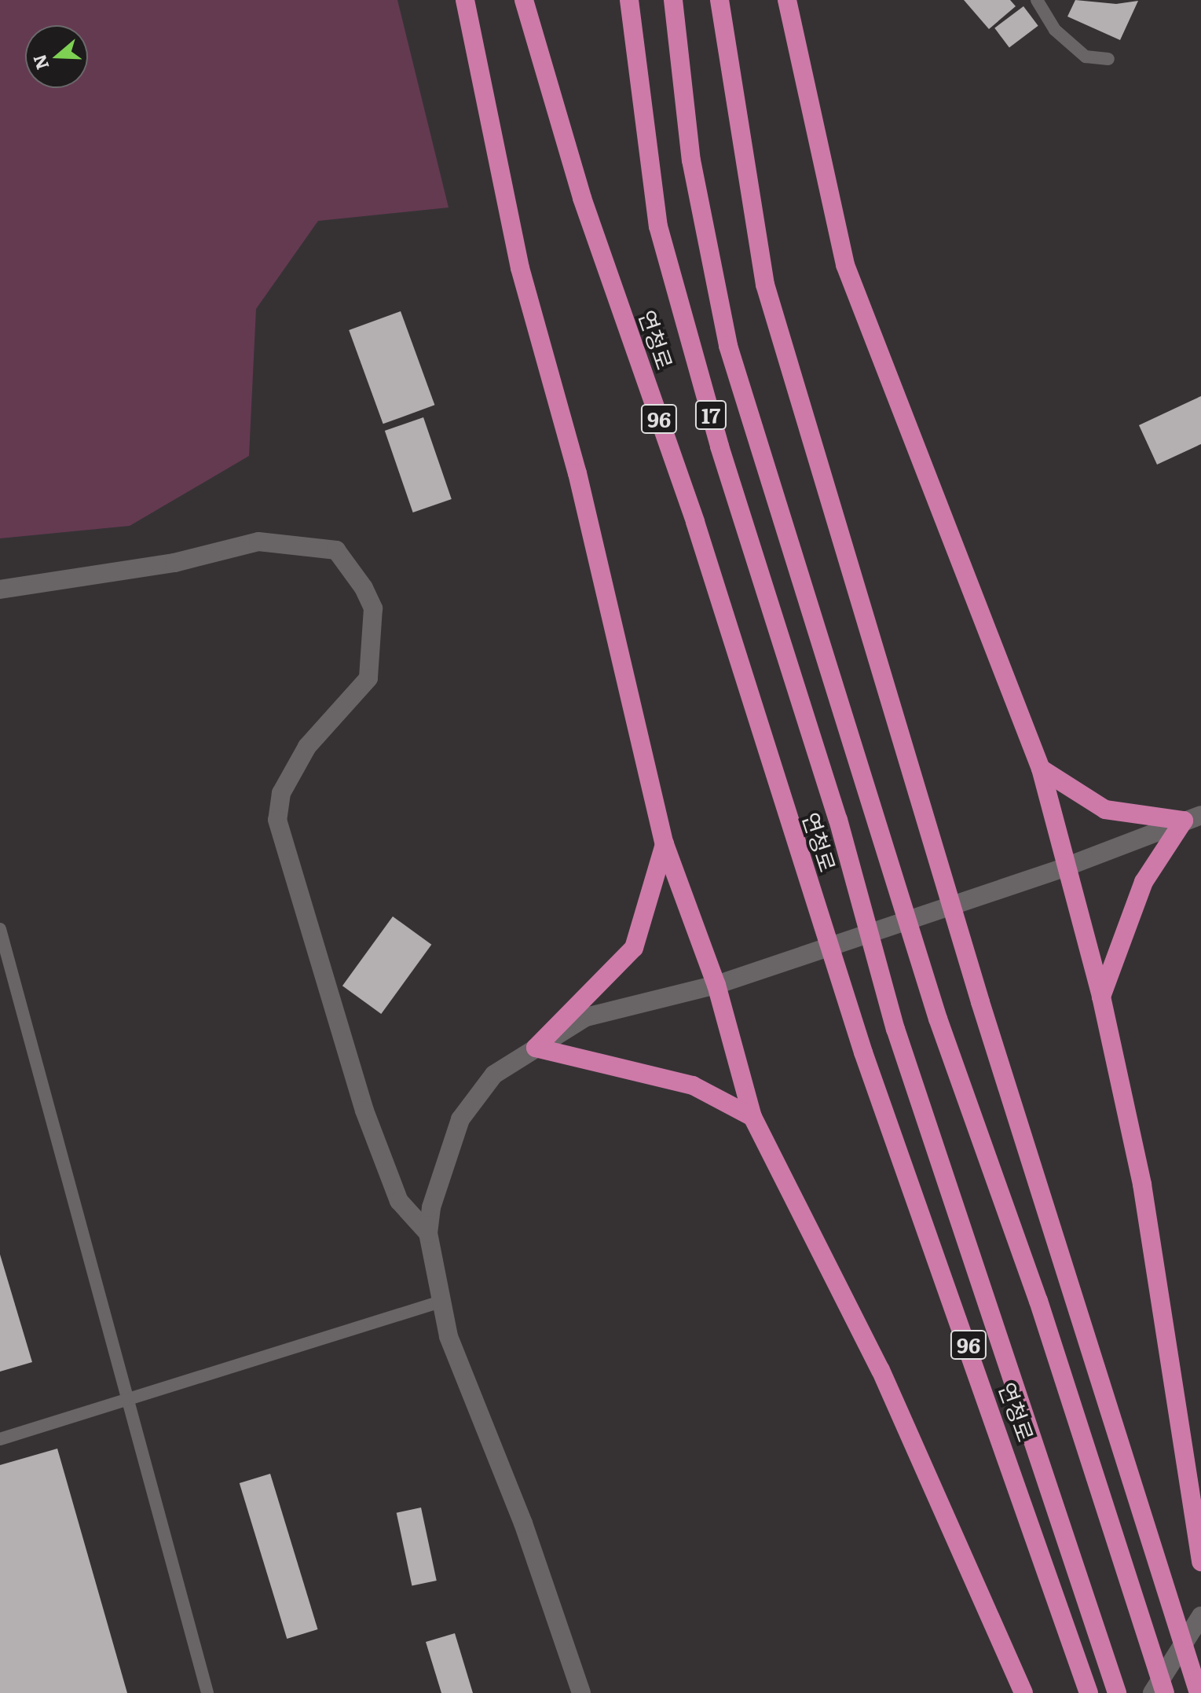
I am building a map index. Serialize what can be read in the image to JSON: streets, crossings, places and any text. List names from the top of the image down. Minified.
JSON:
{"streets":{"highway":["연청로","17","96"]},"north":"left"}
